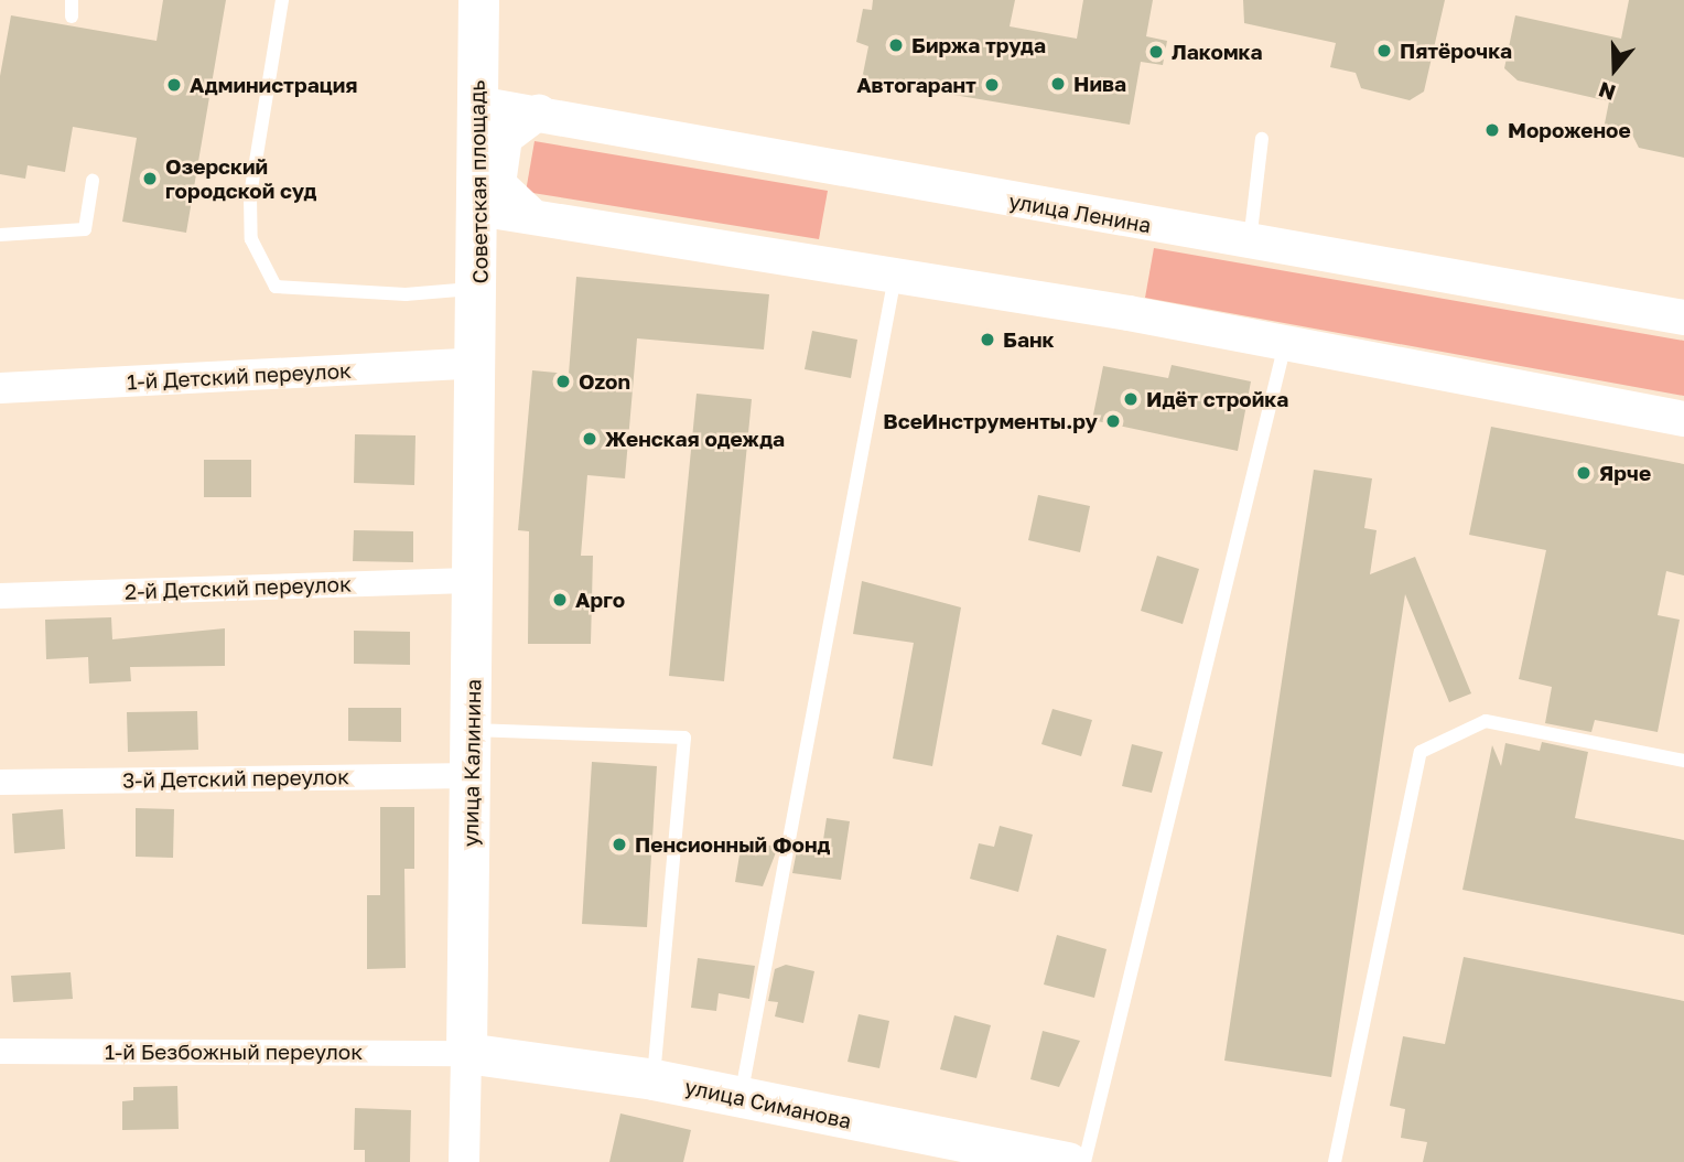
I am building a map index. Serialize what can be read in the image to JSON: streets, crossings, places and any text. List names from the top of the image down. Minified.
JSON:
{"streets":{"main road":["Советская площадь","улица Ленина","улица Калинина","улица Симанова"],"street":["1-й Детский переулок","2-й Детский переулок","3-й Детский переулок","1-й Безбожный переулок"]},"crossings":[["Советская площадь","улица Ленина"],["Советская площадь","1-й Детский переулок"],["Советская площадь","улица Калинина"],["1-й Детский переулок","улица Калинина"],["2-й Детский переулок","улица Калинина"],["улица Калинина","3-й Детский переулок"],["улица Калинина","1-й Безбожный переулок"],["улица Калинина","улица Симанова"],["1-й Безбожный переулок","улица Симанова"]],"places":["Биржа труда","Пятёрочка","Лакомка","Нива","Администрация","Автогарант","Мороженое","Озерский городской суд","Банк","Ozon","Идёт стройка","ВсеИнструменты.ру","Женская одежда","Ярче","Арго","Пенсионный Фонд"],"north":"bottom"}
